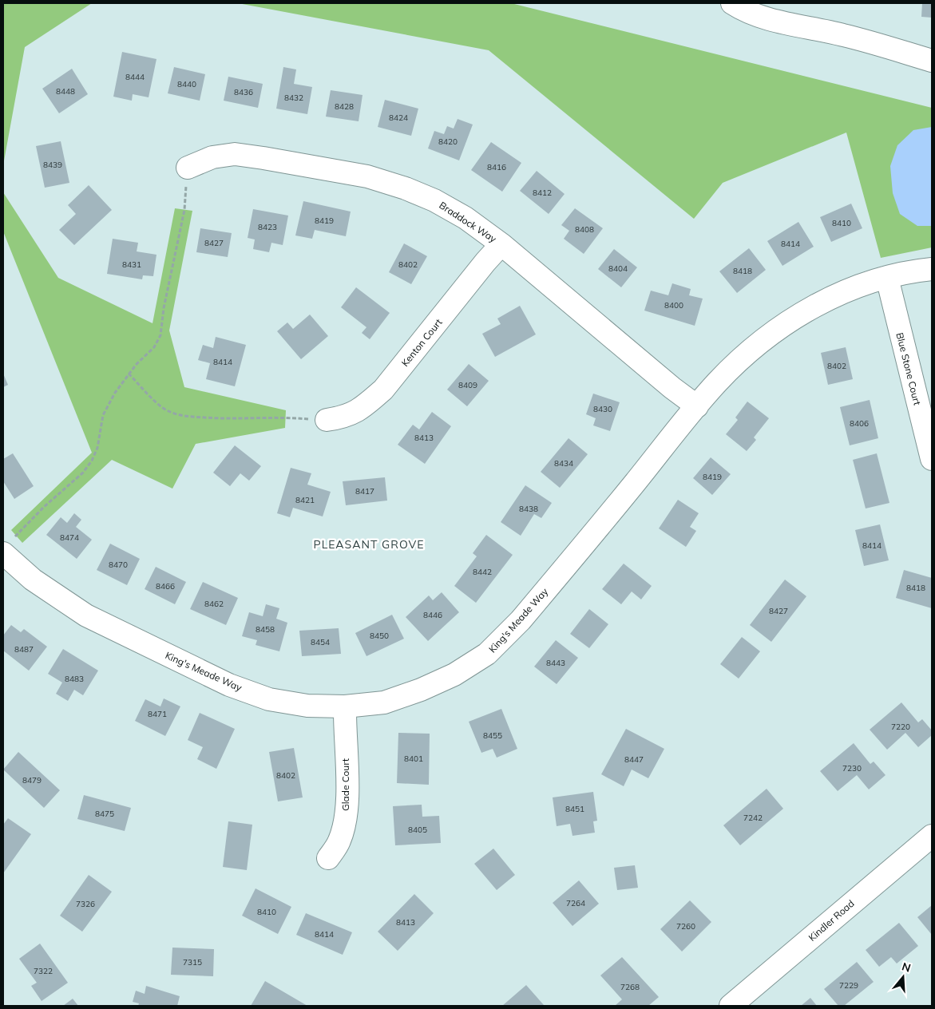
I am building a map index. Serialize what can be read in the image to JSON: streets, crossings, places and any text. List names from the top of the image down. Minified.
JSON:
{"streets":{"street":["Braddock Way","Kenton Court","Blue Stone Court","King's Meade Way","Glade Court","Kindler Road"]},"crossings":[["Braddock Way","Kenton Court"],["Braddock Way","King's Meade Way"],["Blue Stone Court","King's Meade Way"],["King's Meade Way","Glade Court"]],"districts":["PLEASANT GROVE"],"house_numbers":["8444","8440","8448","8436","8432","8428","8424","8420","8439","8416","8412","8419","8410","8423","8408","8427","8414","8431","8402","8404","8418","8400","8414","8402","8409","8430","8406","8413","8434","8419","8417","8421","8438","8474","8414","8470","8442","8466","8418","8462","8427","8446","8458","8450","8454","8487","8443","8483","8471","7220","8455","8401","8447","7230","8402","8479","8451","8475","7242","8405","7264","7326","8410","8413","7260","8414","7315","7322","7229","7268"],"north":"top"}
